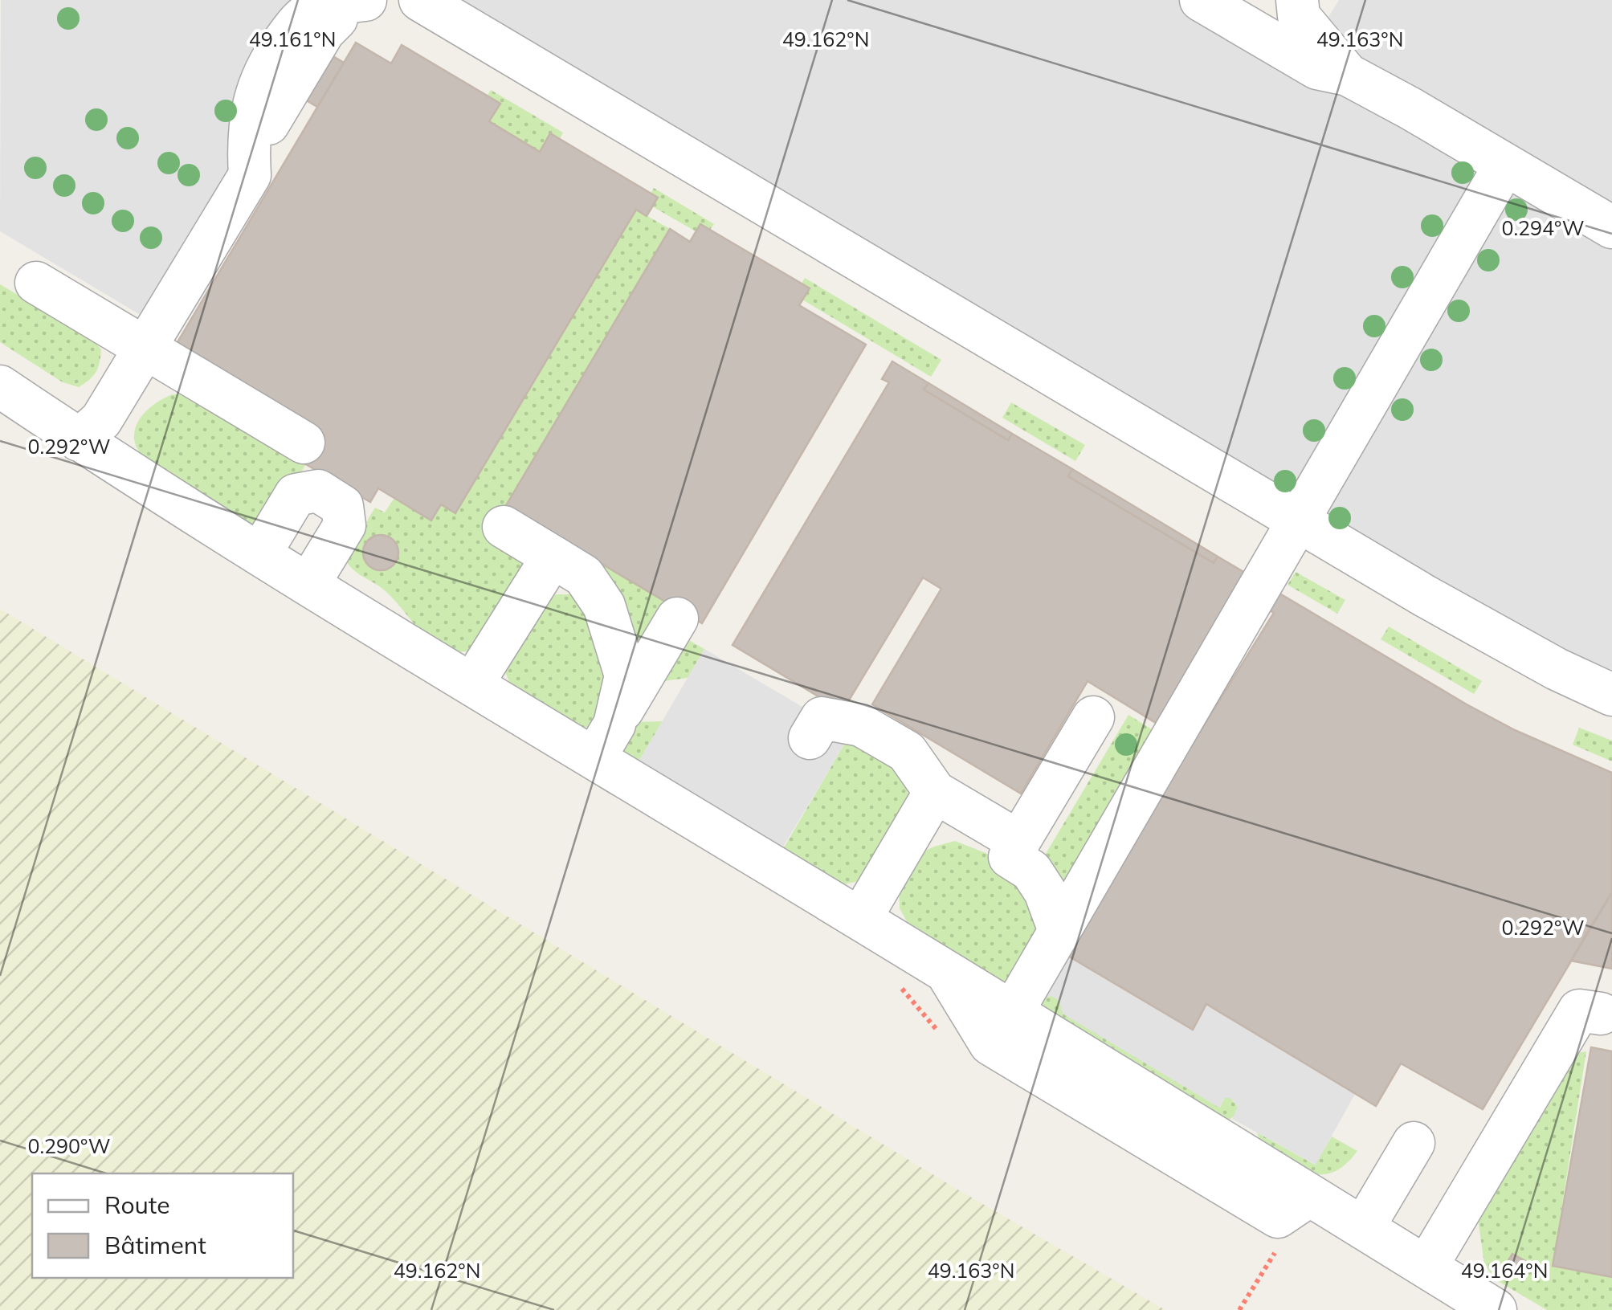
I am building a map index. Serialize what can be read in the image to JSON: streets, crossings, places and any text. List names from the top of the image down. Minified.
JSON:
{"legend":["Route","Bâtiment"],"coordinates":["49.161°N","49.162°N","49.163°N","0.294°W","0.292°W","0.290°W","49.164°N"]}
